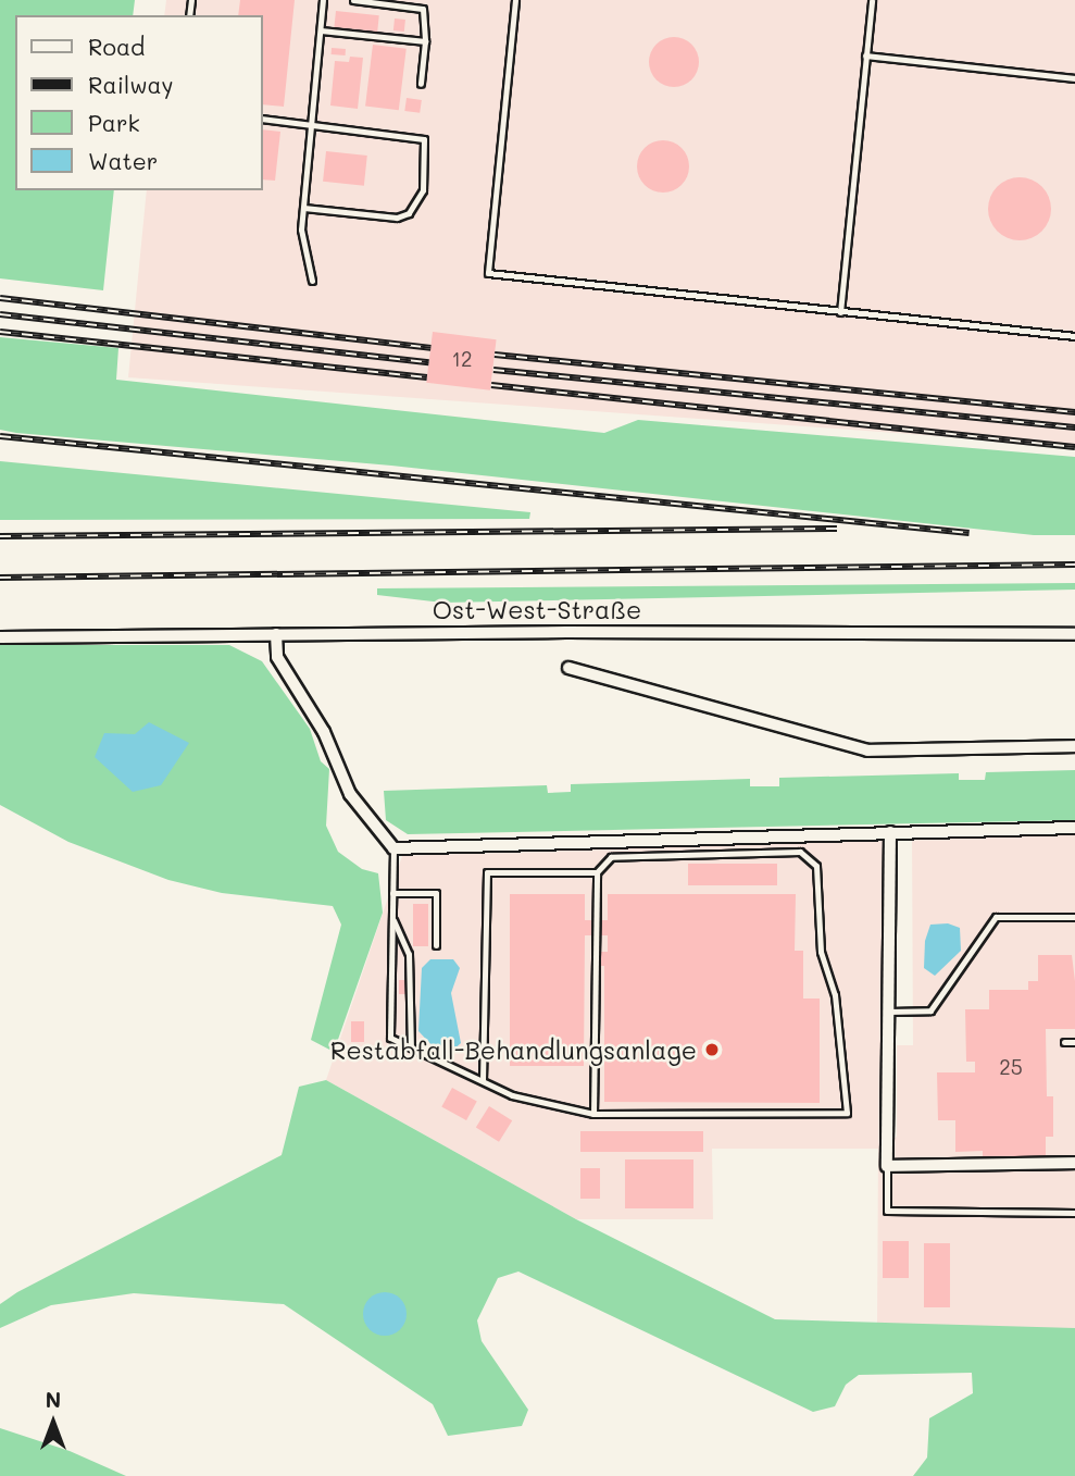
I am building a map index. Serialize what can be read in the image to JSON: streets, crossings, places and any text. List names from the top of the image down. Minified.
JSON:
{"streets":{"street":["Ost-West-Straße"]},"places":["Restabfall-Behandlungsanlage"],"house_numbers":["12","25"],"legend":["Road","Railway","Park","Water"],"north":"top"}
